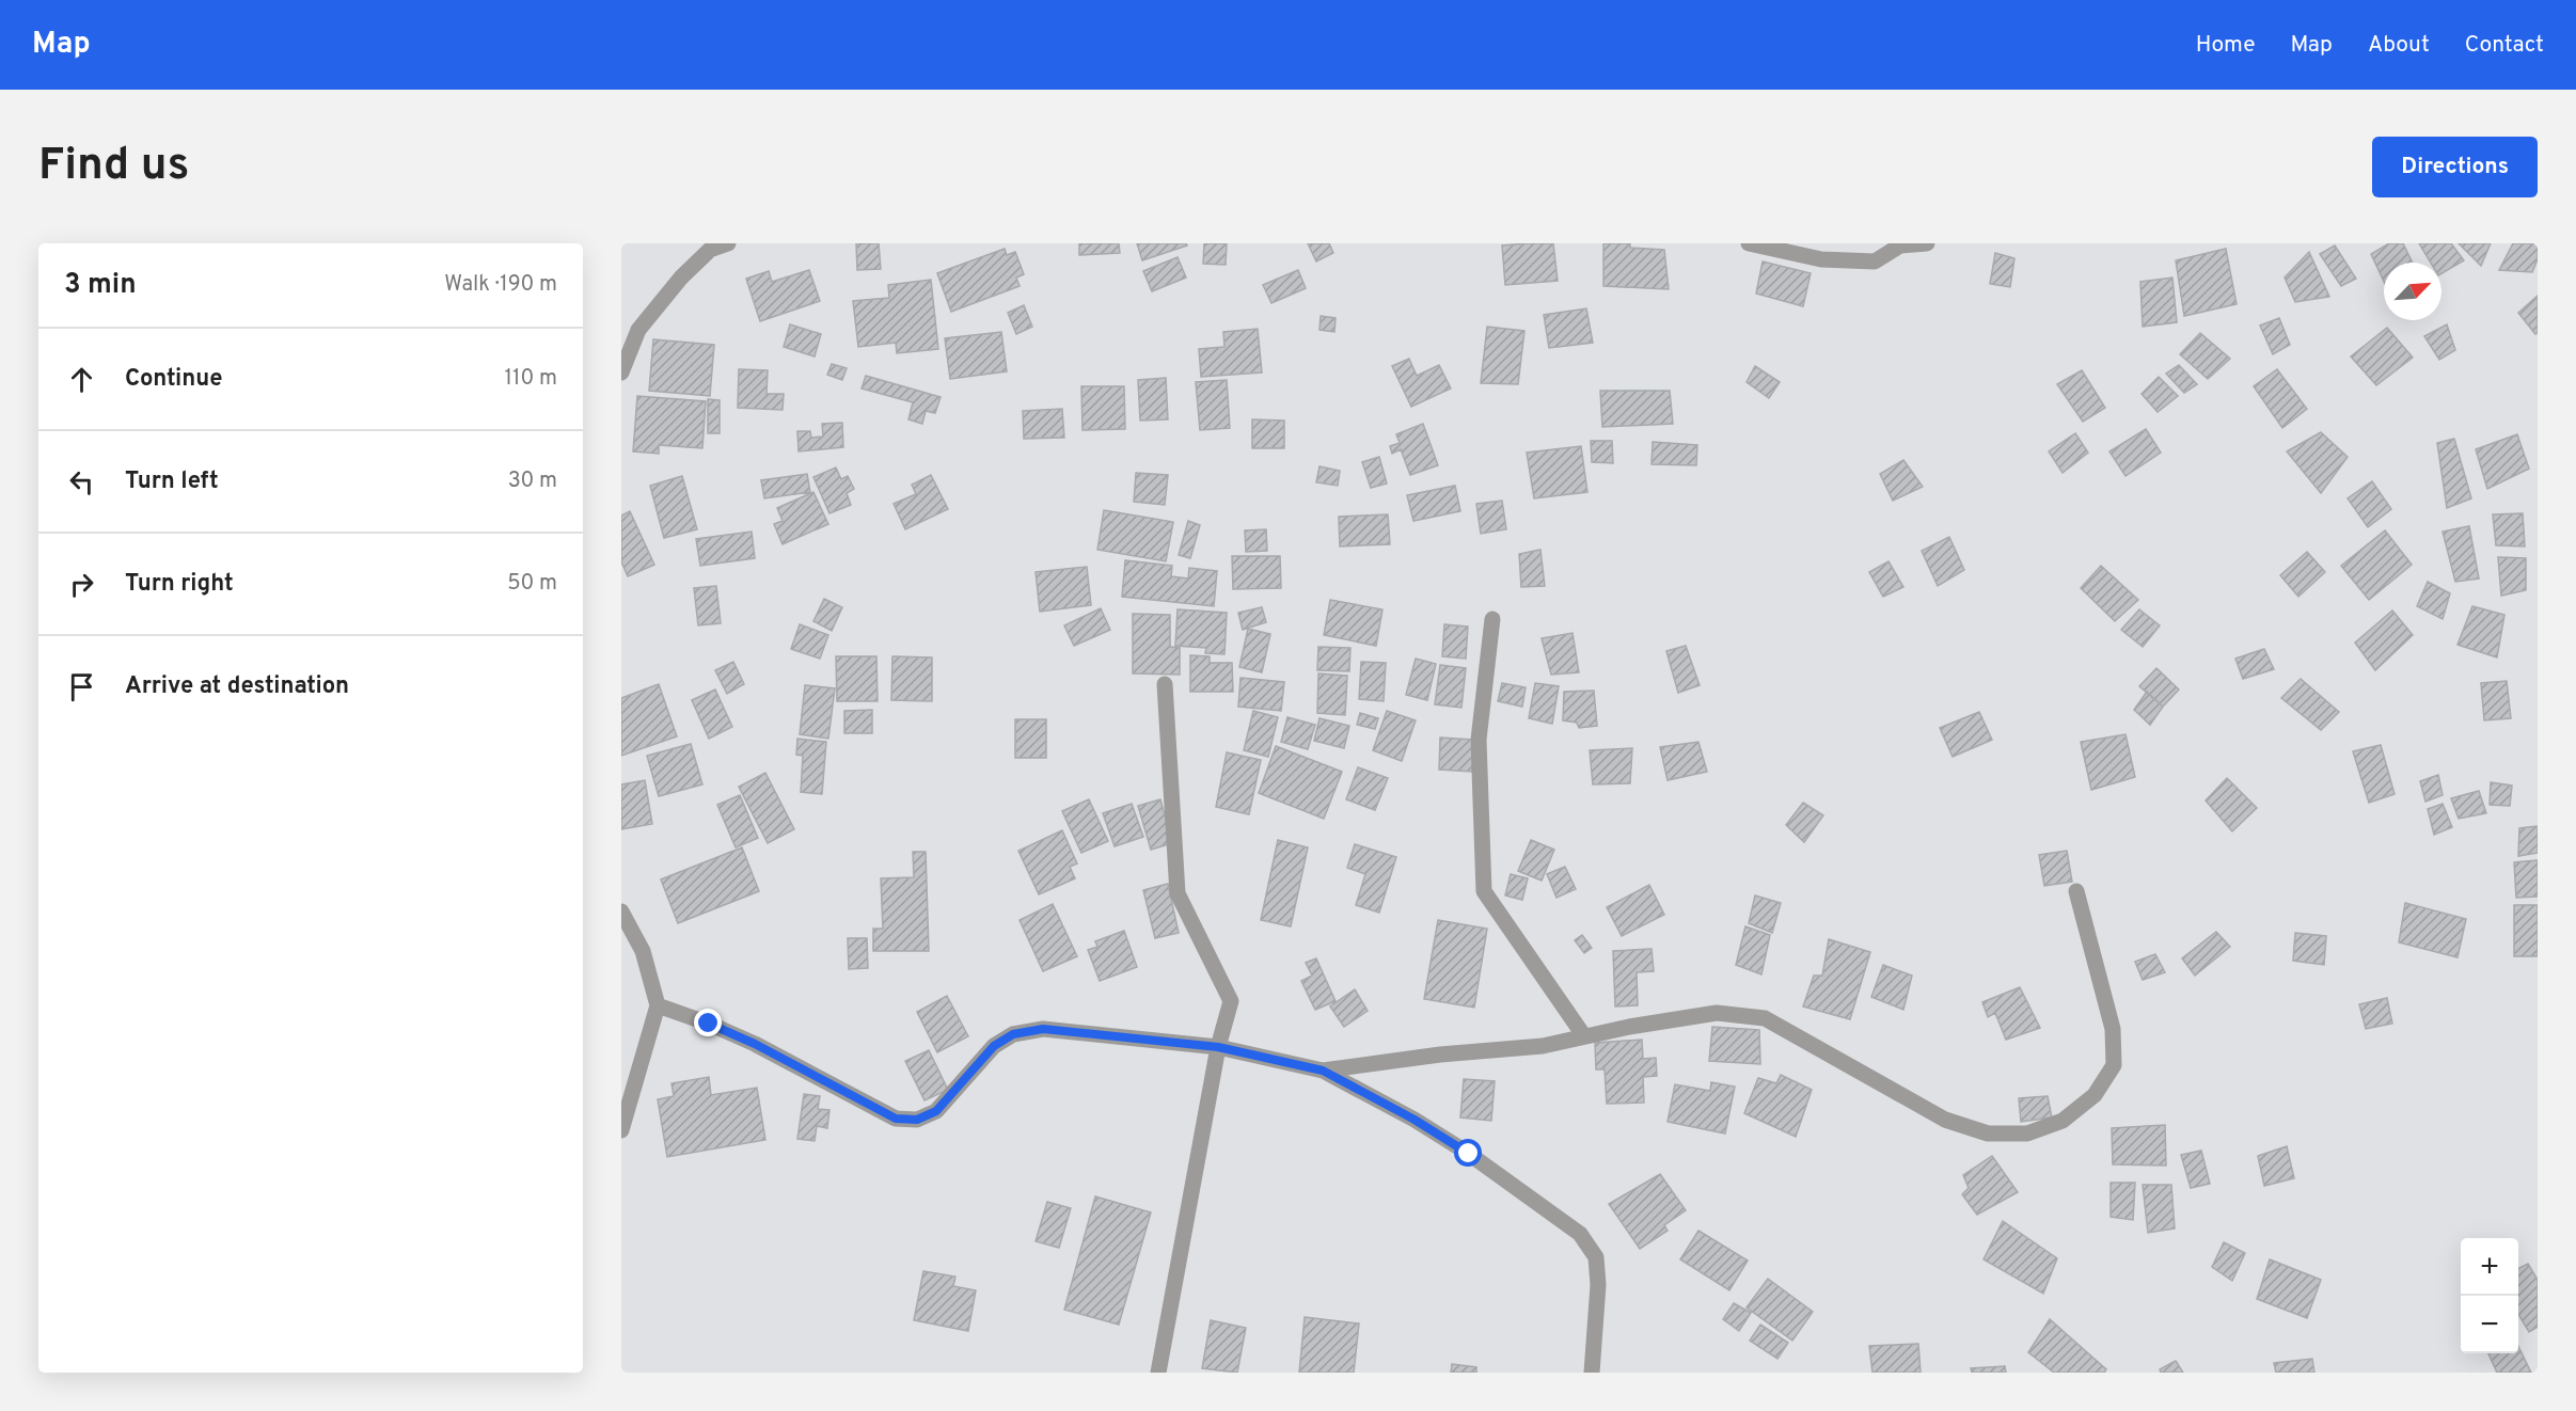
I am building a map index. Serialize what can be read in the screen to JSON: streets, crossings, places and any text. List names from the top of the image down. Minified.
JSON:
{"north":"top right","page":{"header":"Map","nav":["Home","Map","About","Contact"],"buttons":"Directions","title":"Find us","heading":["3 min","Walk · 190 m"],"list":[["Continue","110 m"],["Turn left","30 m"],["Turn right","50 m"],"Arrive at destination"],"map_buttons":["+","−"]}}
